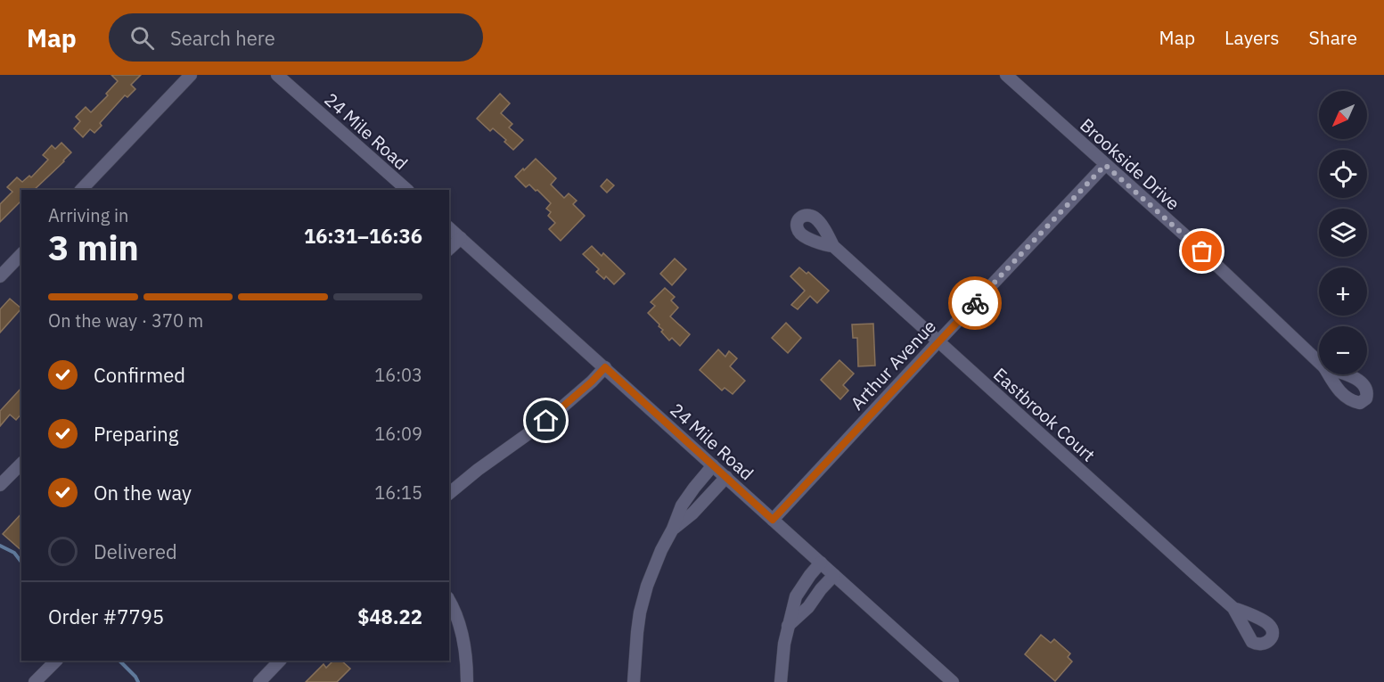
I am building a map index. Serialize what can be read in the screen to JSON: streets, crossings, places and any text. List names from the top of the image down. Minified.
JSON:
{"streets":{"street":["24 Mile Road","Brookside Drive","Arthur Avenue","Eastbrook Court"]},"crossings":[["24 Mile Road","Arthur Avenue"],["Brookside Drive","Arthur Avenue"],["Arthur Avenue","Eastbrook Court"]],"north":"bottom left","page":{"header":"Map","search":"Search here","nav":["Map","Layers","Share"],"map_buttons":["+","−"],"heading":["3 min","Arriving in","16:31–16:36"],"panel":["Order #7795","$48.22"],"bar":"On the way · 370 m","list":[["Confirmed","16:03"],["Preparing","16:09"],["On the way","16:15"],"Delivered"]}}
